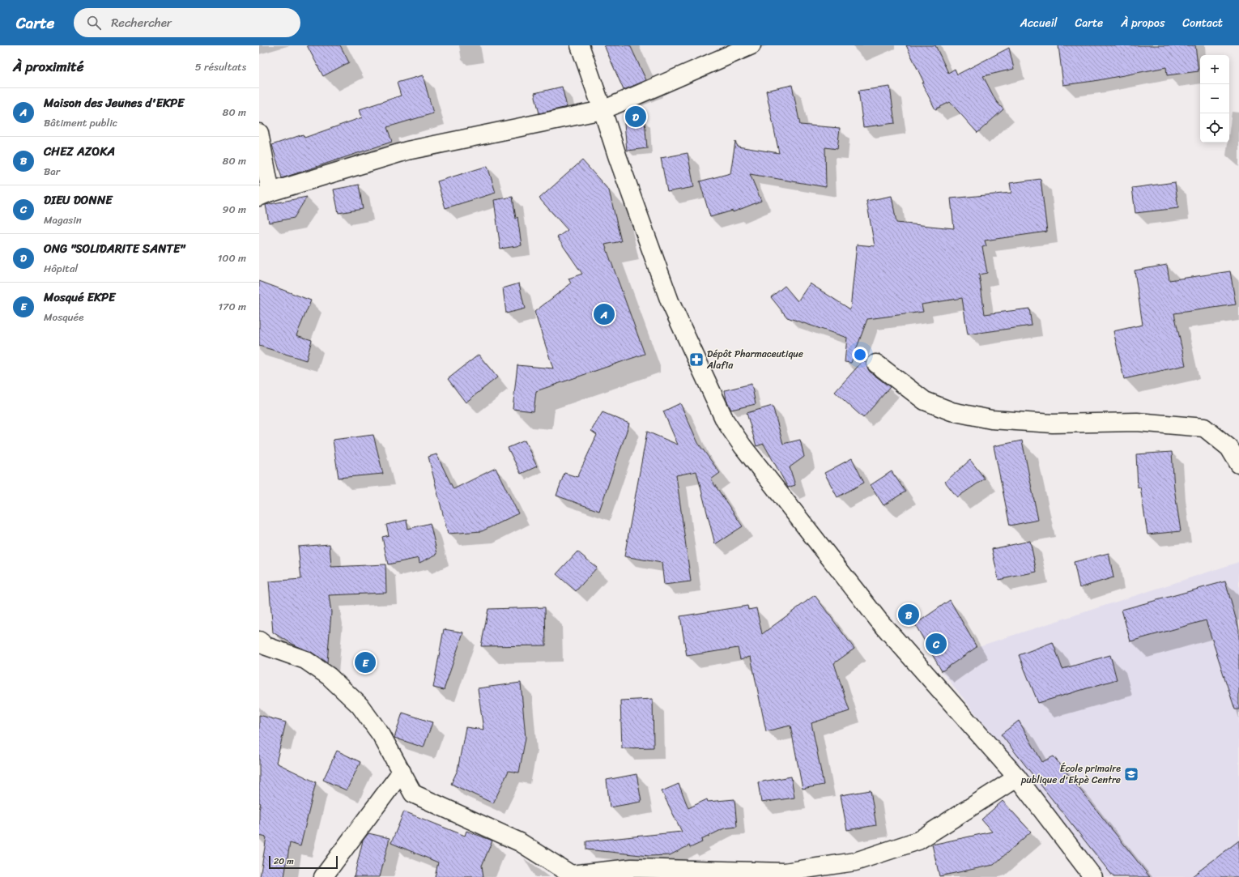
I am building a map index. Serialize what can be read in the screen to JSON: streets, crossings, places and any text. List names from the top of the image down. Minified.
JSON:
{"places":{"pharmacy":["Dépôt Pharmaceutique Alafia"],"school or university":["École primaire publique d'Ekpè Centre"]},"scale_bar":"20 m","page":{"header":"Carte","search":"Rechercher","nav":["Accueil","Carte","À propos","Contact"],"heading":["À proximité","5 résultats"],"map_buttons":["+","−"],"list":[{"mark":"A","name":"Maison des Jeunes d'EKPE","note":"Bâtiment public","value":"80 m"},{"mark":"B","name":"CHEZ AZOKA","note":"Bar","value":"80 m"},{"mark":"C","name":"DIEU DONNE","note":"Magasin","value":"90 m"},{"mark":"D","name":"ONG \"SOLIDARITE SANTE\"","note":"Hôpital","value":"100 m"},{"mark":"E","name":"Mosqué EKPE","note":"Mosquée","value":"170 m"}],"pins":["D","A","B","C","E"],"scale":"20 m"}}
